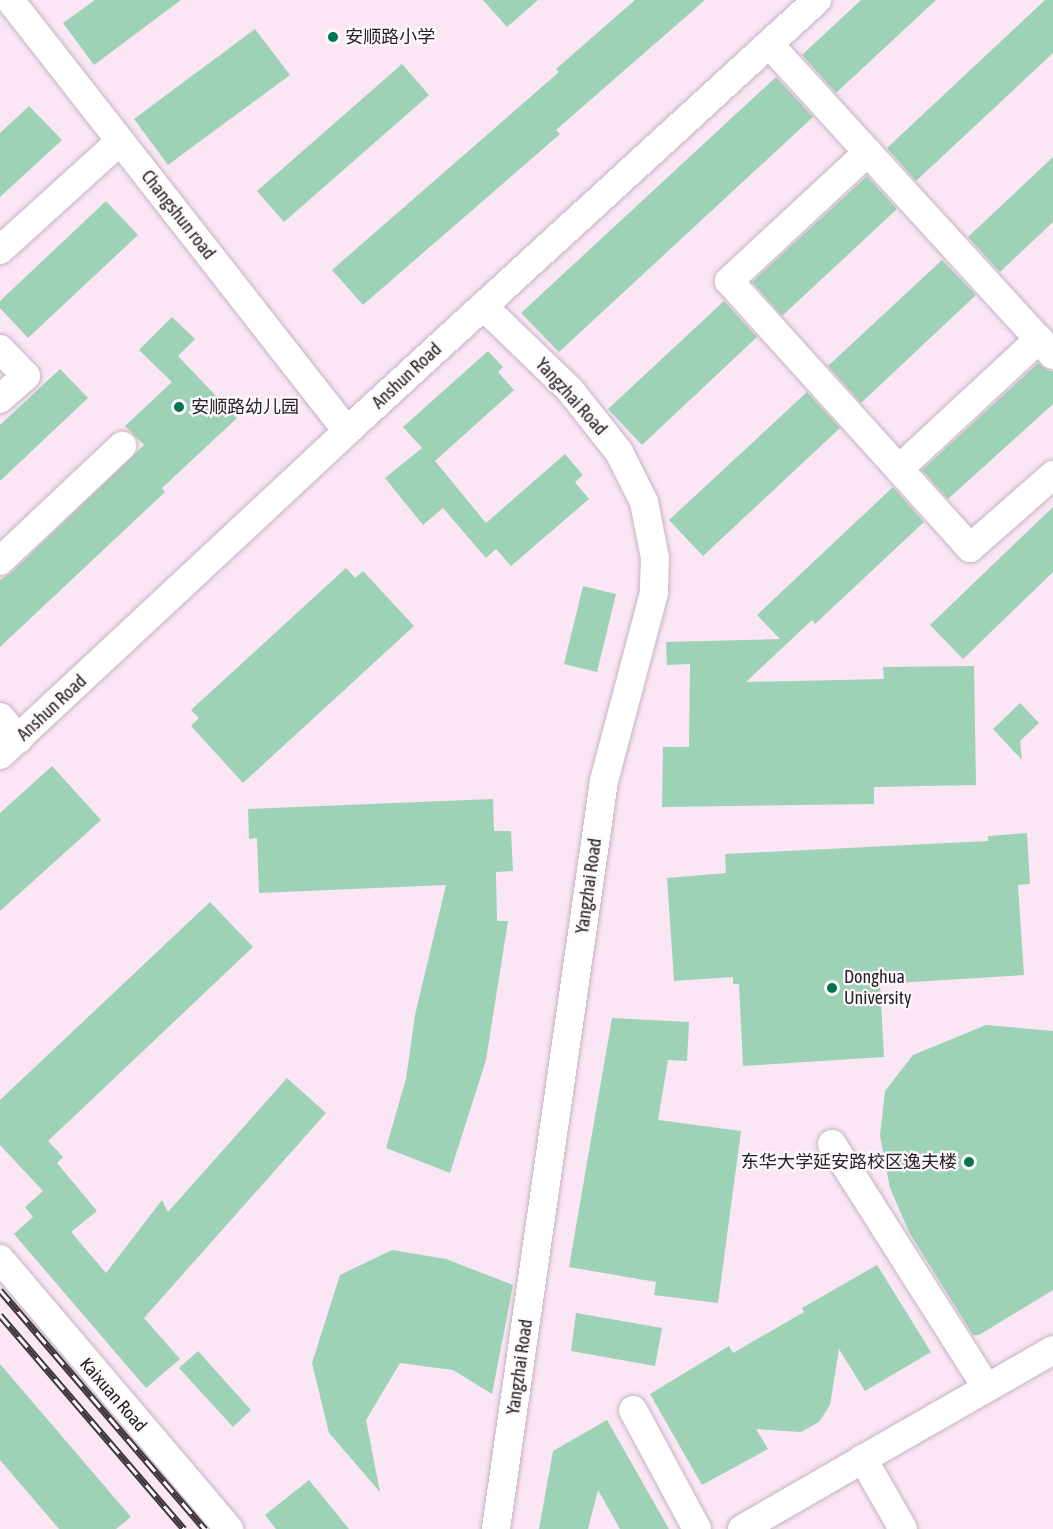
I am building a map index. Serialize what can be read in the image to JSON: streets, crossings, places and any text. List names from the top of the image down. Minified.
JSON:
{"streets":{"street":["Changshun road","Anshun Road","Yangzhai Road","Kaixuan Road"]},"crossings":[["Changshun road","Anshun Road"],["Anshun Road","Yangzhai Road"]],"places":["安顺路小学","安顺路幼儿园","Donghua University","东华大学延安路校区逸夫楼"]}
